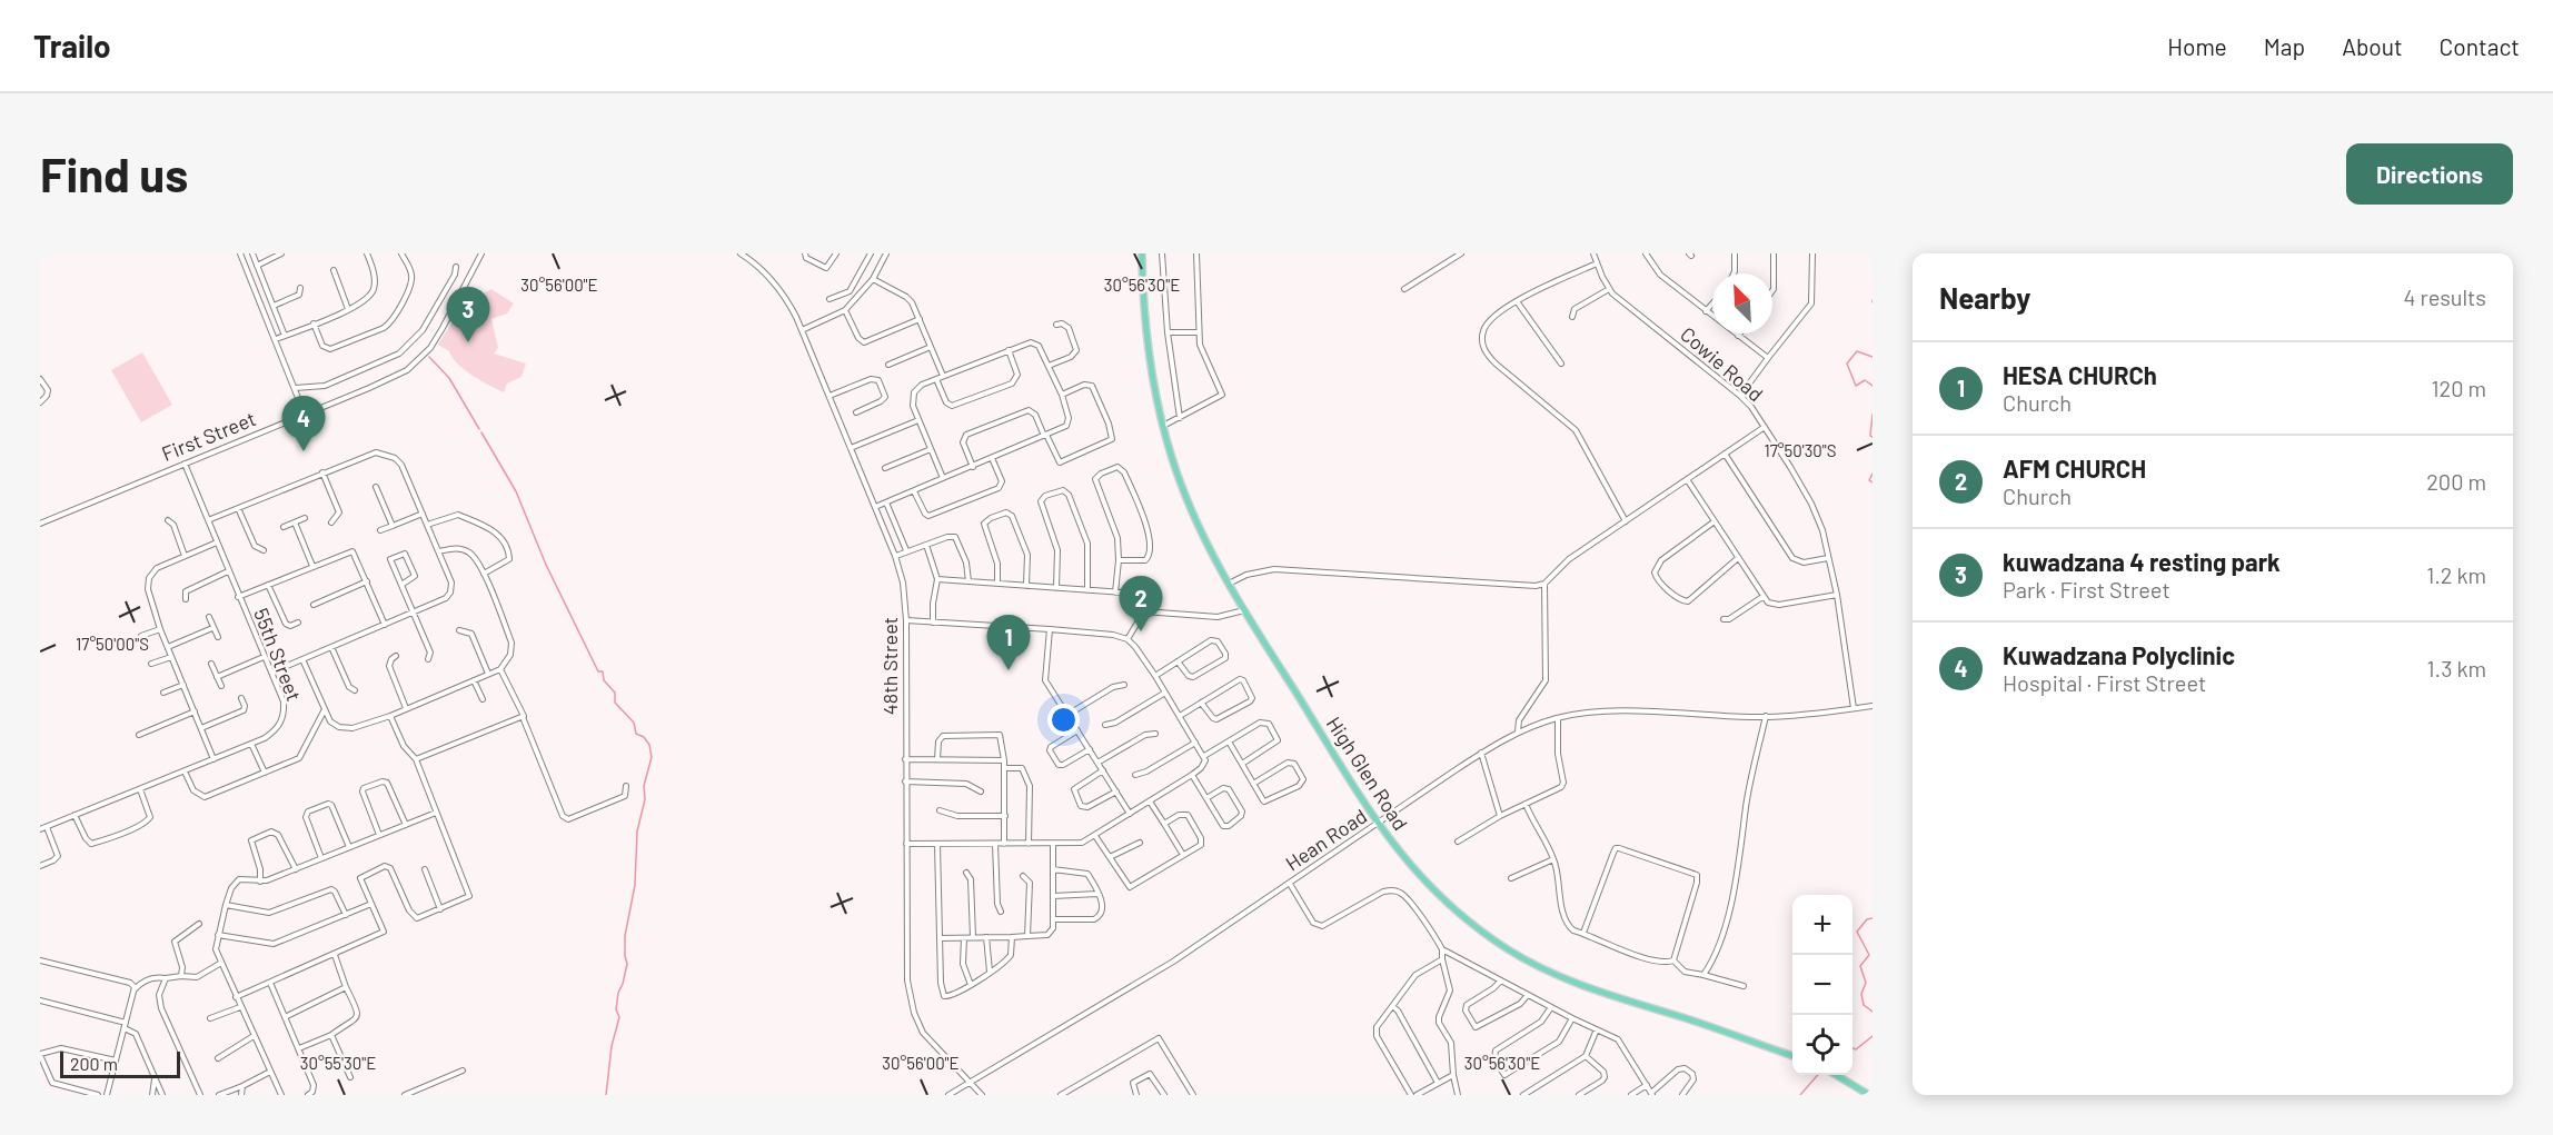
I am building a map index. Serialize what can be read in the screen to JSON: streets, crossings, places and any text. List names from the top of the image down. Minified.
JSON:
{"streets":{"main road":["High Glen Road"],"street":["Cowie Road","First Street","55th Street","48th Street","Hean Road"]},"crossings":[["Cowie Road","Hean Road"],["First Street","55th Street"],["48th Street","Hean Road"],["High Glen Road","Hean Road"]],"scale_bar":"200 m","north":"top left","page":{"header":"Trailo","nav":["Home","Map","About","Contact"],"buttons":"Directions","title":"Find us","heading":["Nearby","4 results"],"pins":["3","4","2","1"],"list":[{"mark":"1","name":"HESA CHURCh","note":"Church","value":"120 m"},{"mark":"2","name":"AFM CHURCH","note":"Church","value":"200 m"},{"mark":"3","name":"kuwadzana 4 resting park","note":"Park · First Street","value":"1.2 km"},{"mark":"4","name":"Kuwadzana Polyclinic","note":"Hospital · First Street","value":"1.3 km"}],"map_buttons":["+","−"],"scale":"200 m"},"coordinates":["30°56'00\"E","30°56'30\"E","17°50'30\"S","17°50'00\"S","30°55'30\"E"]}
